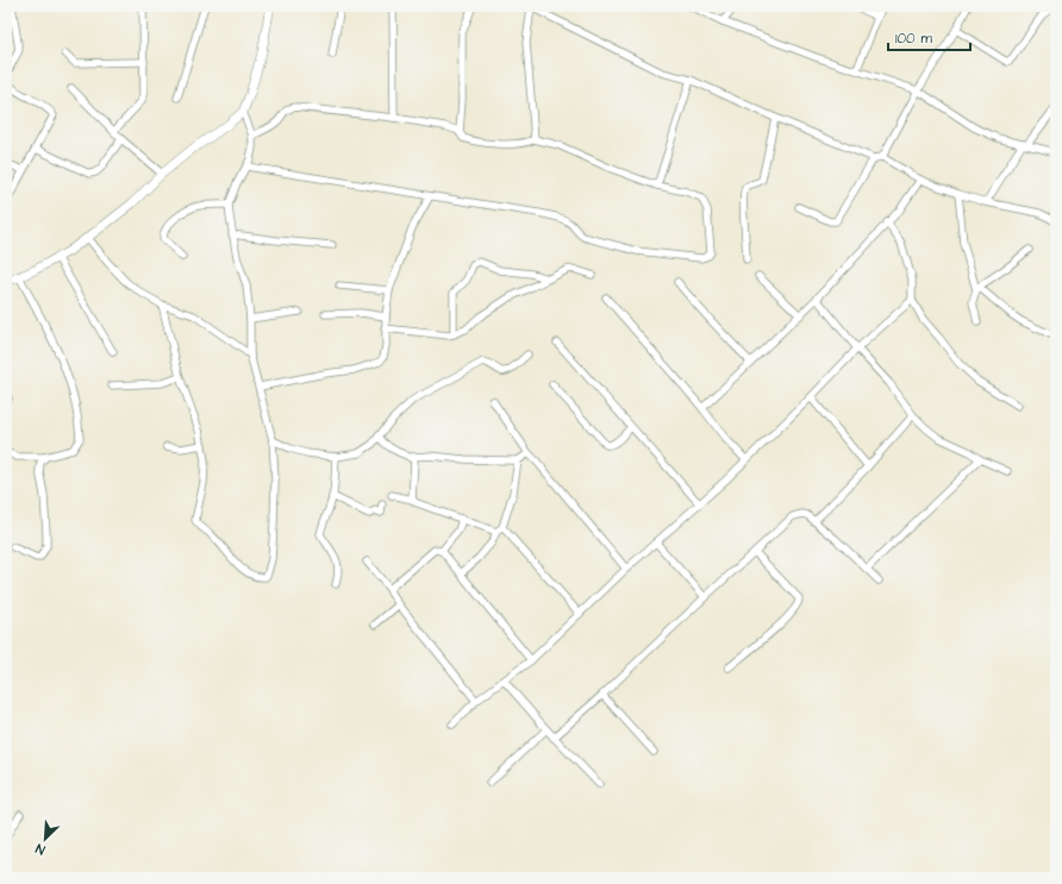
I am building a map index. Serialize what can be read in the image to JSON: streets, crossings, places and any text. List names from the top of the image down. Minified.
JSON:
{"scale_bar":"100 m","north":"bottom left"}
